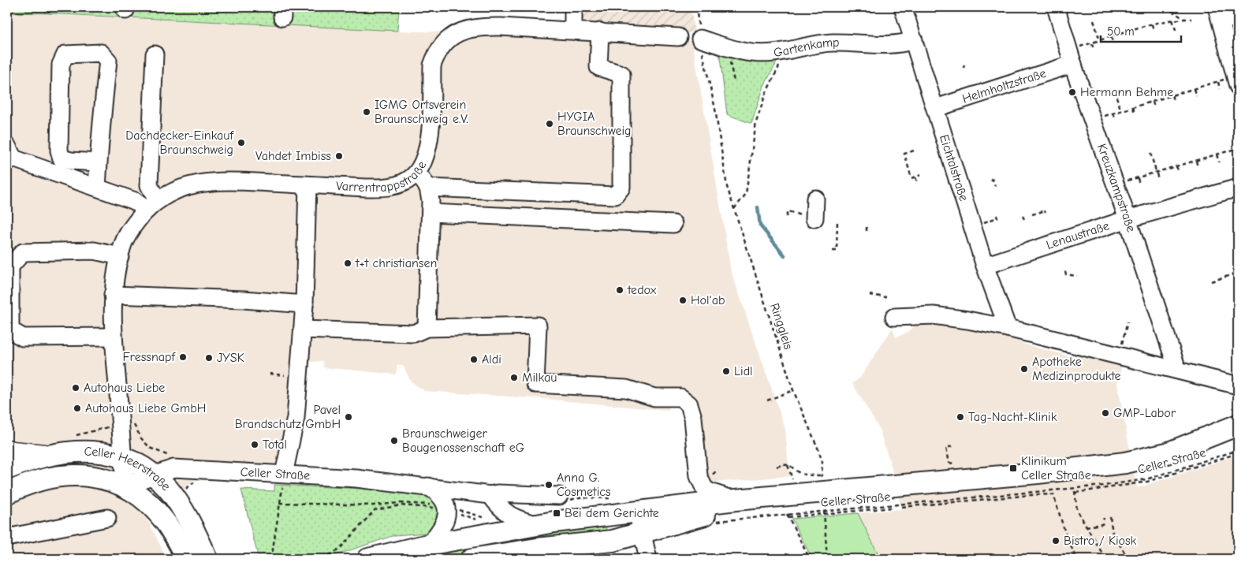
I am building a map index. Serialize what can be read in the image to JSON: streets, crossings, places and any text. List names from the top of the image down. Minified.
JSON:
{"streets":{"main road":["Celler Straße","Celler Heerstraße"],"street":["Gartenkamp","Helmholtzstraße","Eichtalstraße","Varrentrappstraße","Kreuzkampstraße","Lenaustraße"],"path":["Ringgleis"]},"crossings":[["Gartenkamp","Eichtalstraße"],["Gartenkamp","Ringgleis"],["Helmholtzstraße","Eichtalstraße"],["Helmholtzstraße","Kreuzkampstraße"],["Eichtalstraße","Lenaustraße"],["Varrentrappstraße","Celler Straße"],["Varrentrappstraße","Celler Heerstraße"],["Kreuzkampstraße","Lenaustraße"],["Celler Straße","Celler Heerstraße"]],"places":{"other":["Hermann Behme","IGMG Ortsverein Braunschweig e.V.","HYGIA Braunschweig","Dachdecker-Einkauf Braunschweig","Vahdet Imbiss","t+t christiansen","tedox","Hol'ab","Fressnapf","JYSK","Aldi","Apotheke Medizinprodukte","Lidl","Milkau","Autohaus Liebe","Autohaus Liebe GmbH","GMP-Labor","Pavel Brandschutz GmbH","Tag-Nacht-Klinik","Braunschweiger Baugenossenschaft eG","Total","Anna G. Cosmetics","Bistro / Kiosk"],"transit":["Klinikum Celler Straße","Bei dem Gerichte"]},"scale_bar":"50 m"}
